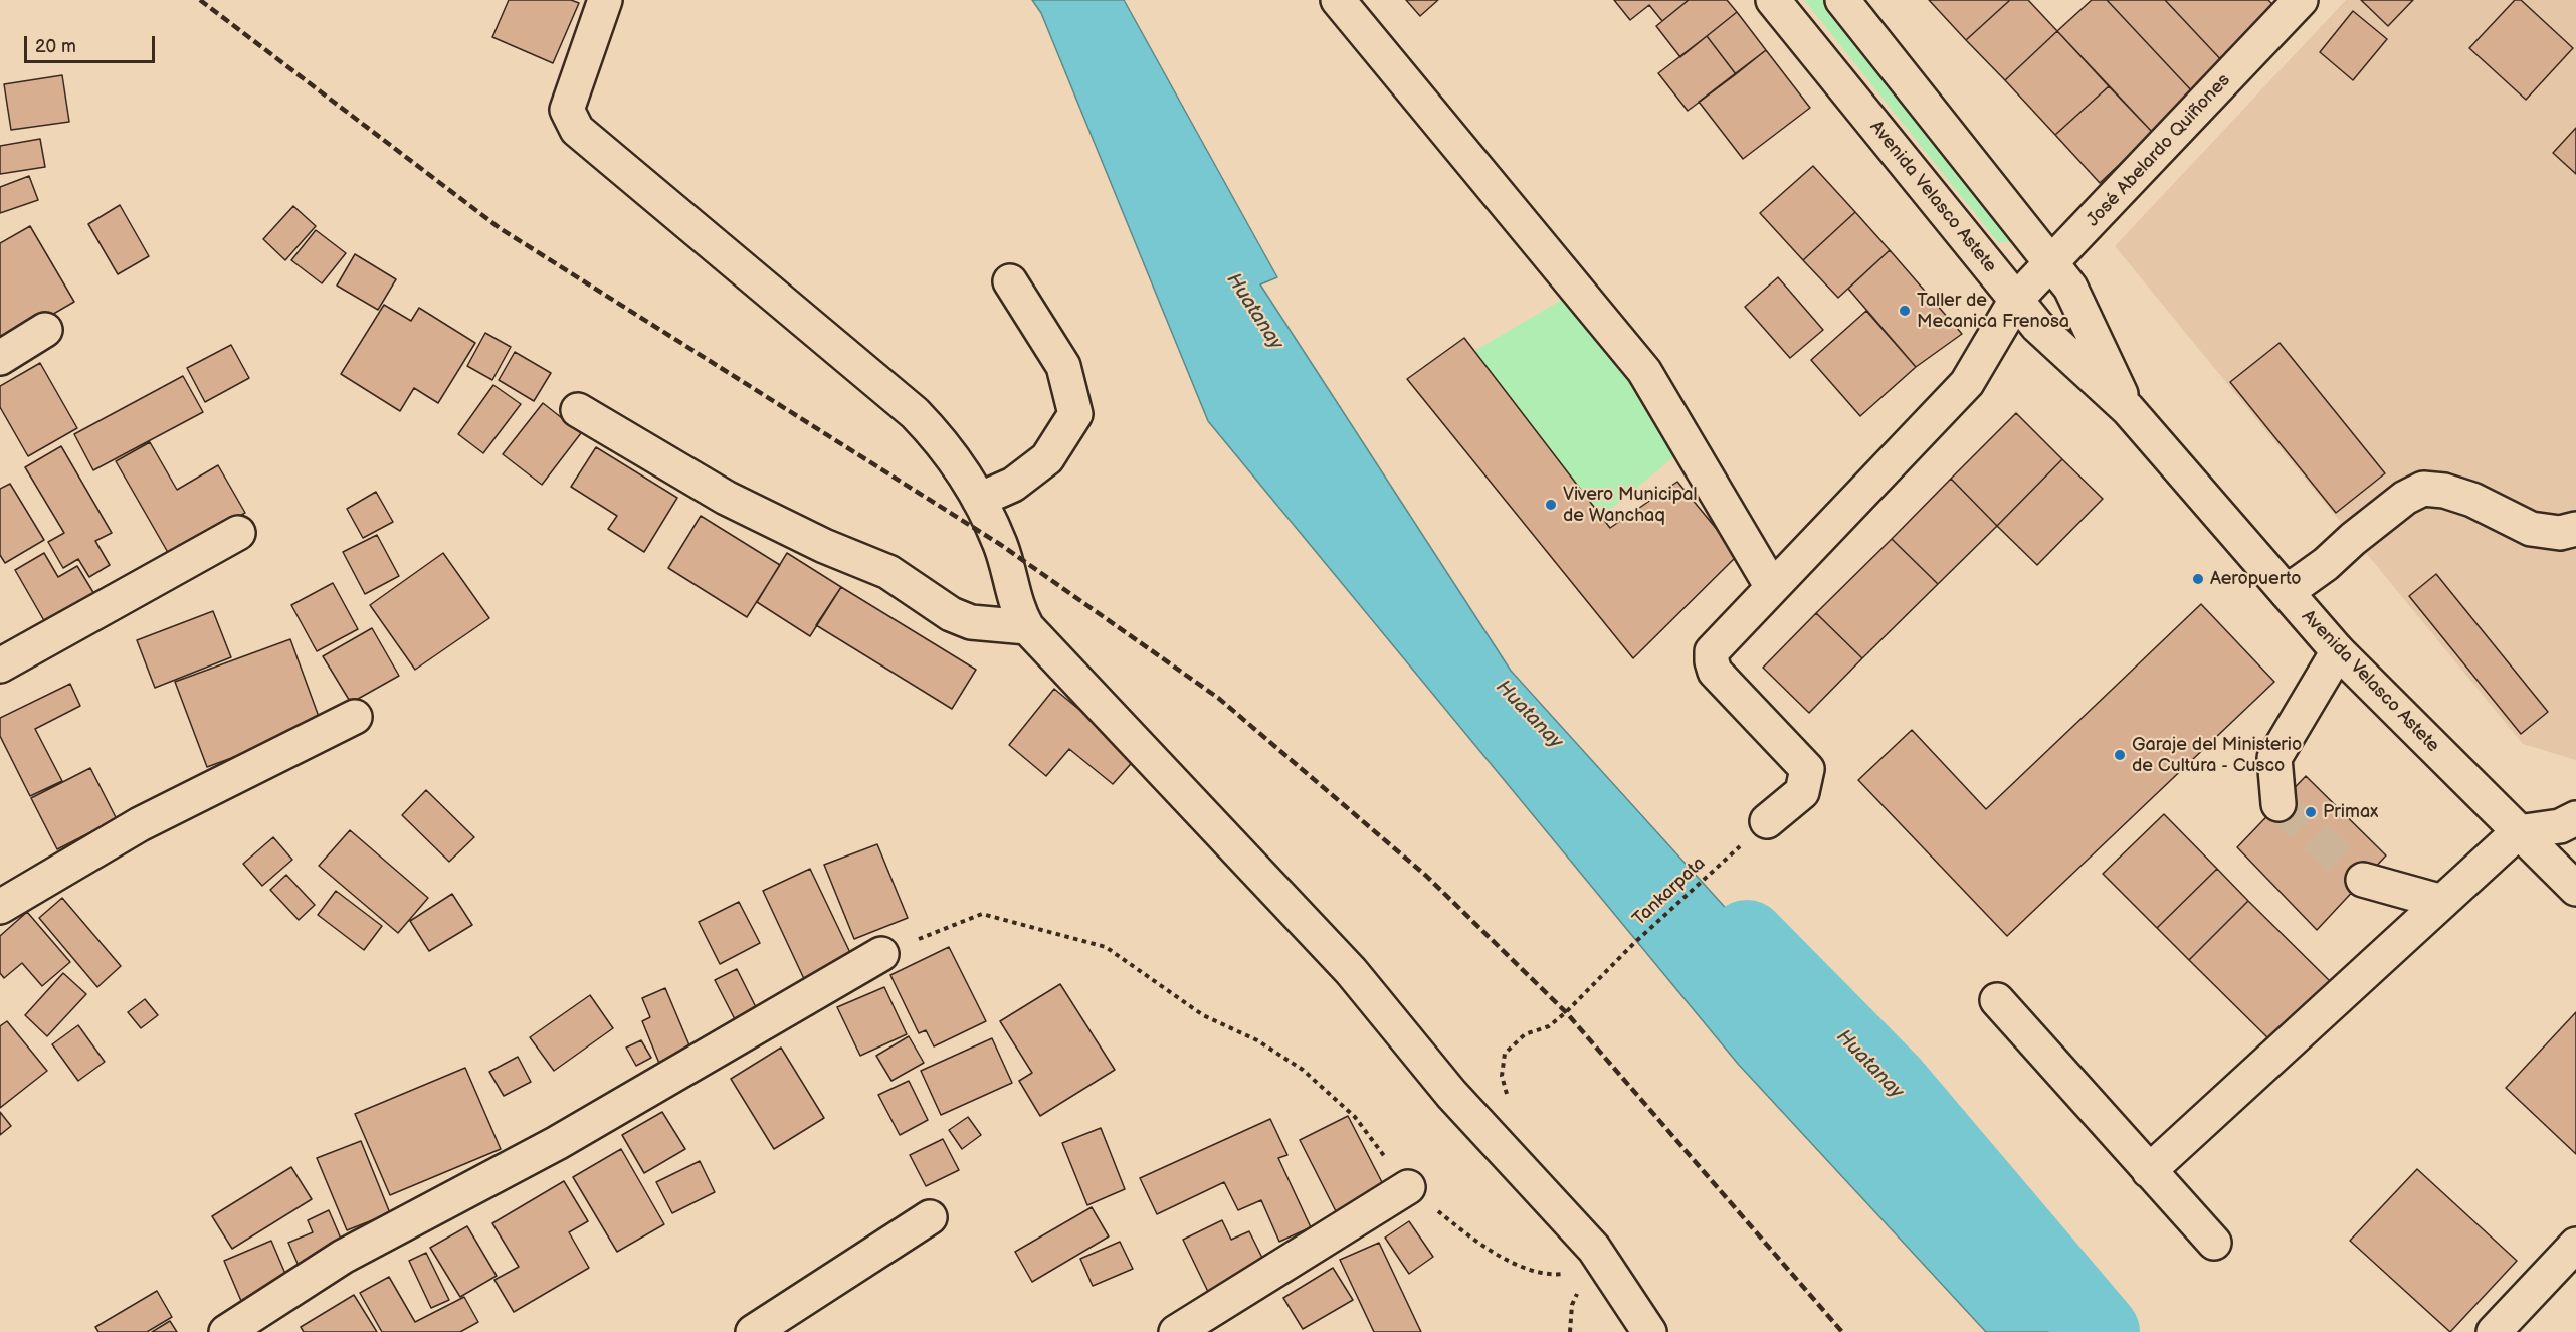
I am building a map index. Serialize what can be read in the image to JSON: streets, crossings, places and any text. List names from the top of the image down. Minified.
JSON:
{"streets":{"main road":["José Abelardo Quiñones","Avenida Velasco Astete"],"path":["Tankarpata"]},"crossings":[["José Abelardo Quiñones","Avenida Velasco Astete"],["José Abelardo Quiñones","Tankarpata"]],"water":["Huatanay"],"places":["Taller de Mecanica Frenosa","Vivero Municipal de Wanchaq","Aeropuerto","Garaje del Ministerio de Cultura - Cusco","Primax"],"scale_bar":"20 m"}
